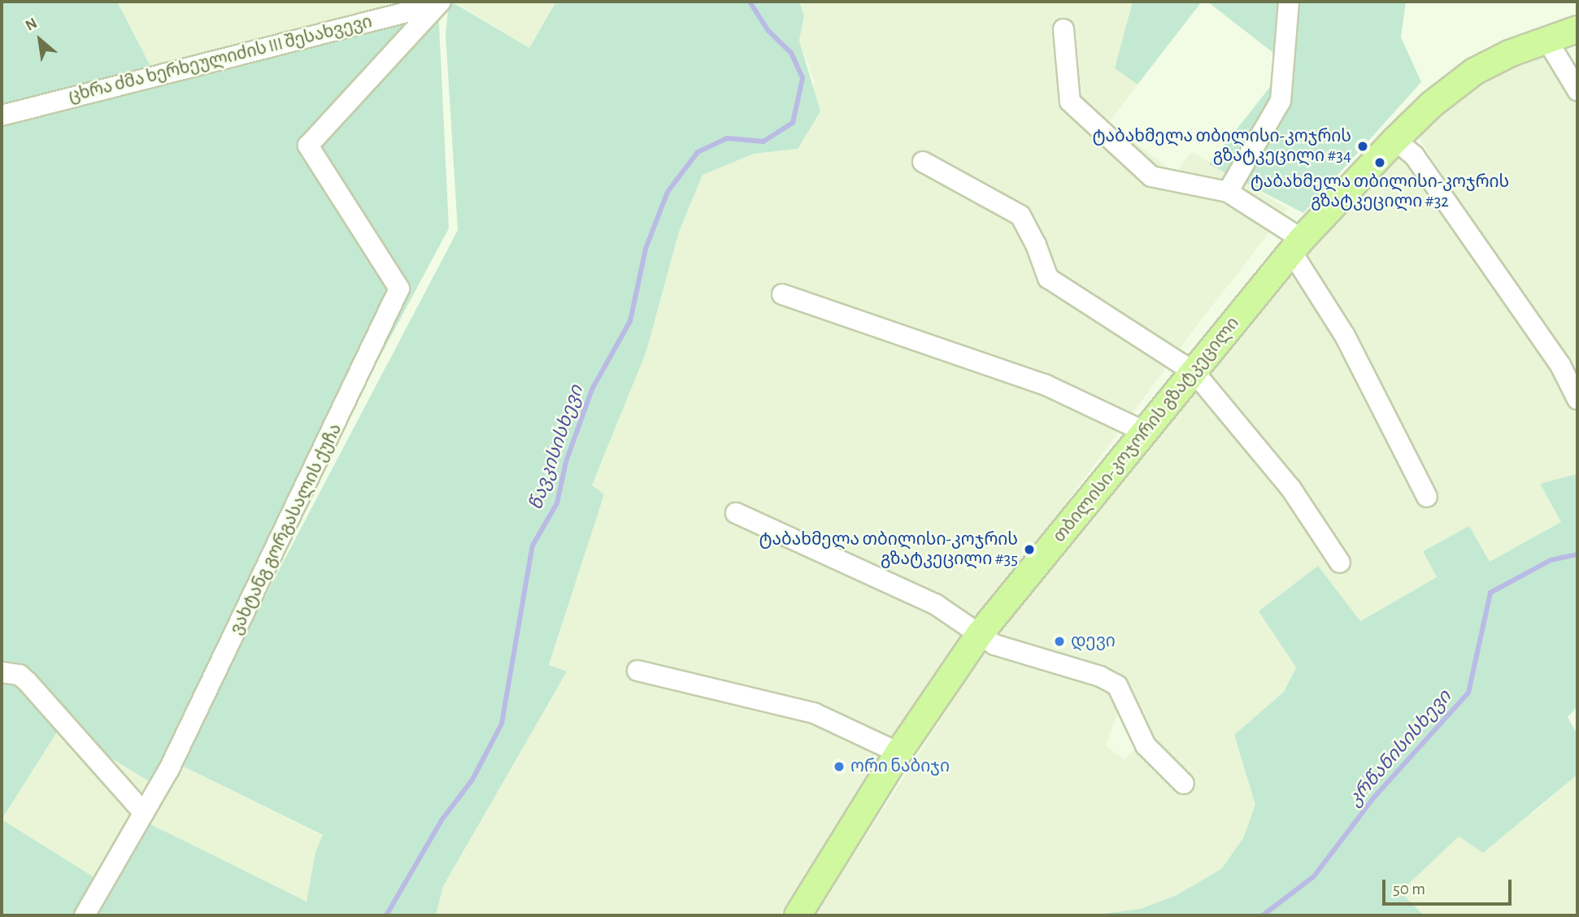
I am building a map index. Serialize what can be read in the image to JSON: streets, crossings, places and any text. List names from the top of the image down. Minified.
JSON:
{"streets":{"main road":["თბილისი-კოჯორის გზატკეცილი"],"street":["ცხრა ძმა ხერხეულიძის III შესახვევი","ვახტანგ გორგასალის ქუჩა"]},"crossings":[["ცხრა ძმა ხერხეულიძის III შესახვევი","ვახტანგ გორგასალის ქუჩა"]],"water":["წავკისისხევი","კრწანისისხევი"],"places":["ტაბახმელა თბილისი-კოჯრის გზატკეცილი #34","ტაბახმელა თბილისი-კოჯრის გზატკეცილი #32","ტაბახმელა თბილისი-კოჯრის გზატკეცილი #35","დევი","ორი ნაბიჯი"],"scale_bar":"50 m","north":"top left"}
